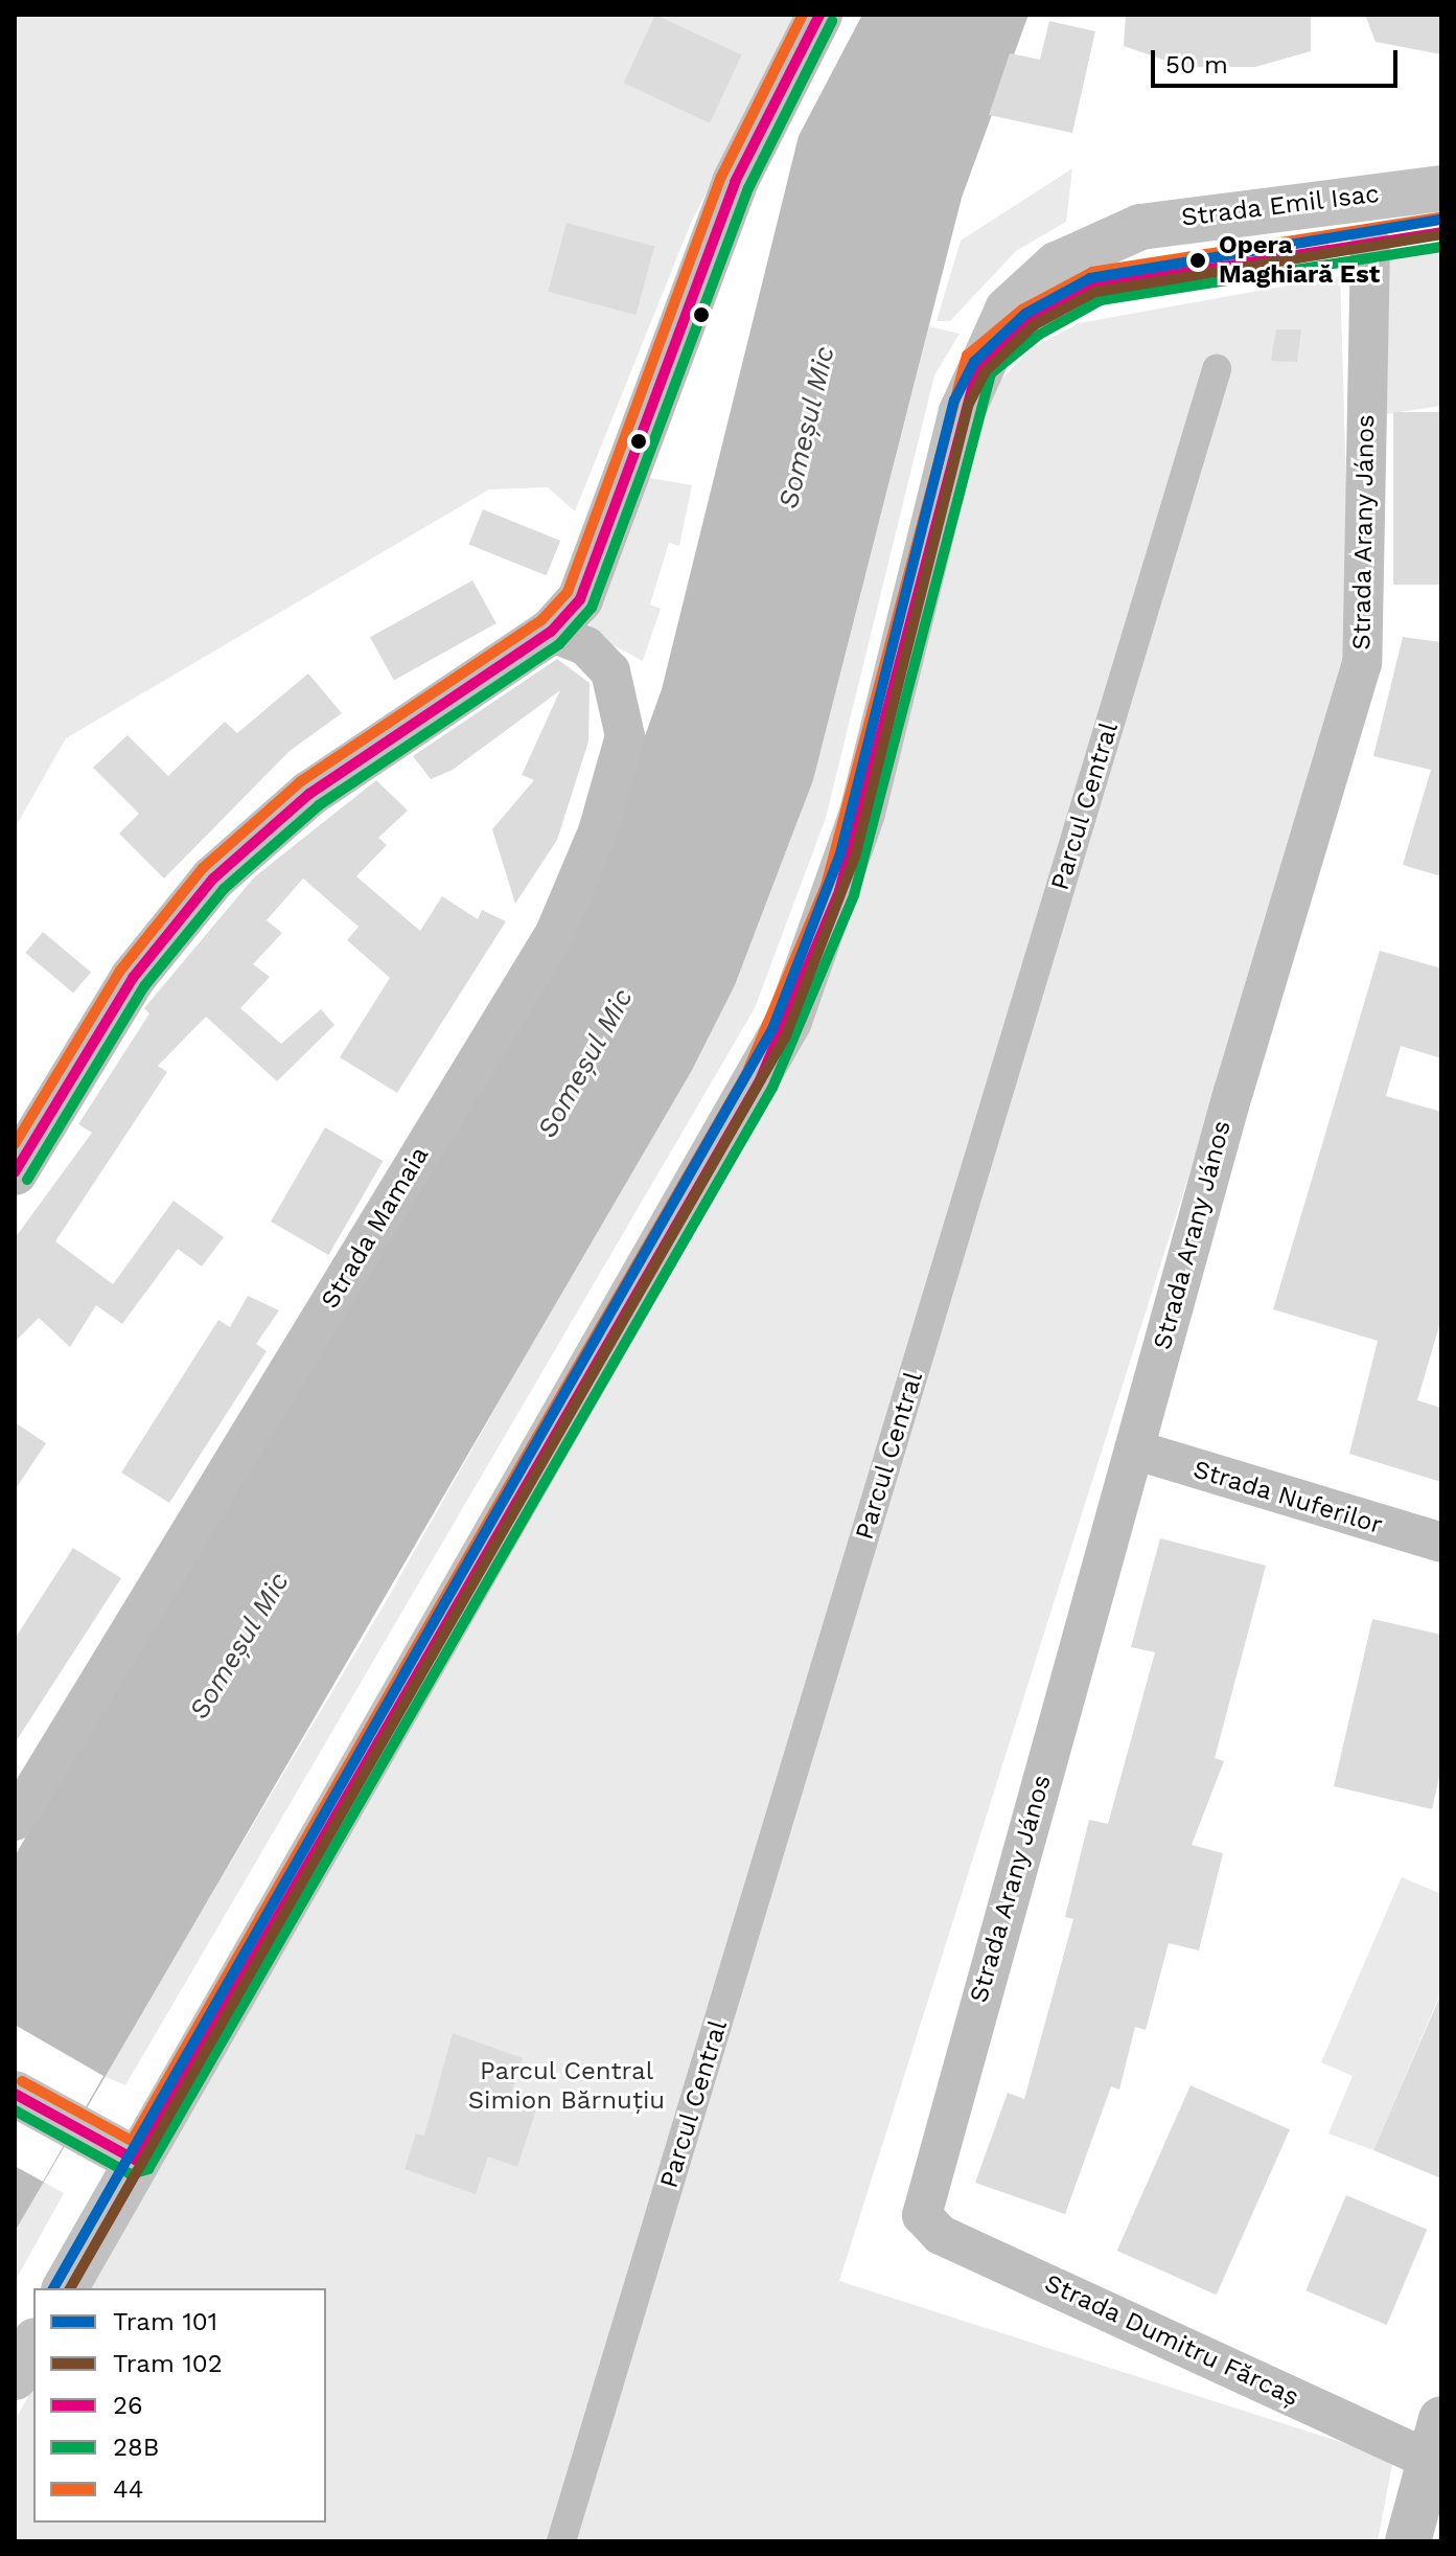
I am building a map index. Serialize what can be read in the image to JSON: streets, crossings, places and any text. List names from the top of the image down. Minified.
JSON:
{"streets":{"main road":["Strada Emil Isac"],"street":["Strada Arany János","Parcul Central","Strada Mamaia","Strada Nuferilor","Strada Dumitru Fărcaș"]},"crossings":[["Strada Arany János","Strada Nuferilor"],["Strada Arany János","Strada Dumitru Fărcaș"]],"water":["Someșul Mic"],"parks":["Parcul Central Simion Bărnuțiu"],"places":["Opera Maghiară Est"],"lines":["transit line 26","transit line 44","transit line 28B","tram line 101","tram line 102"],"legend":["Tram 101","Tram 102","26","28B","44"],"scale_bar":"50 m"}
